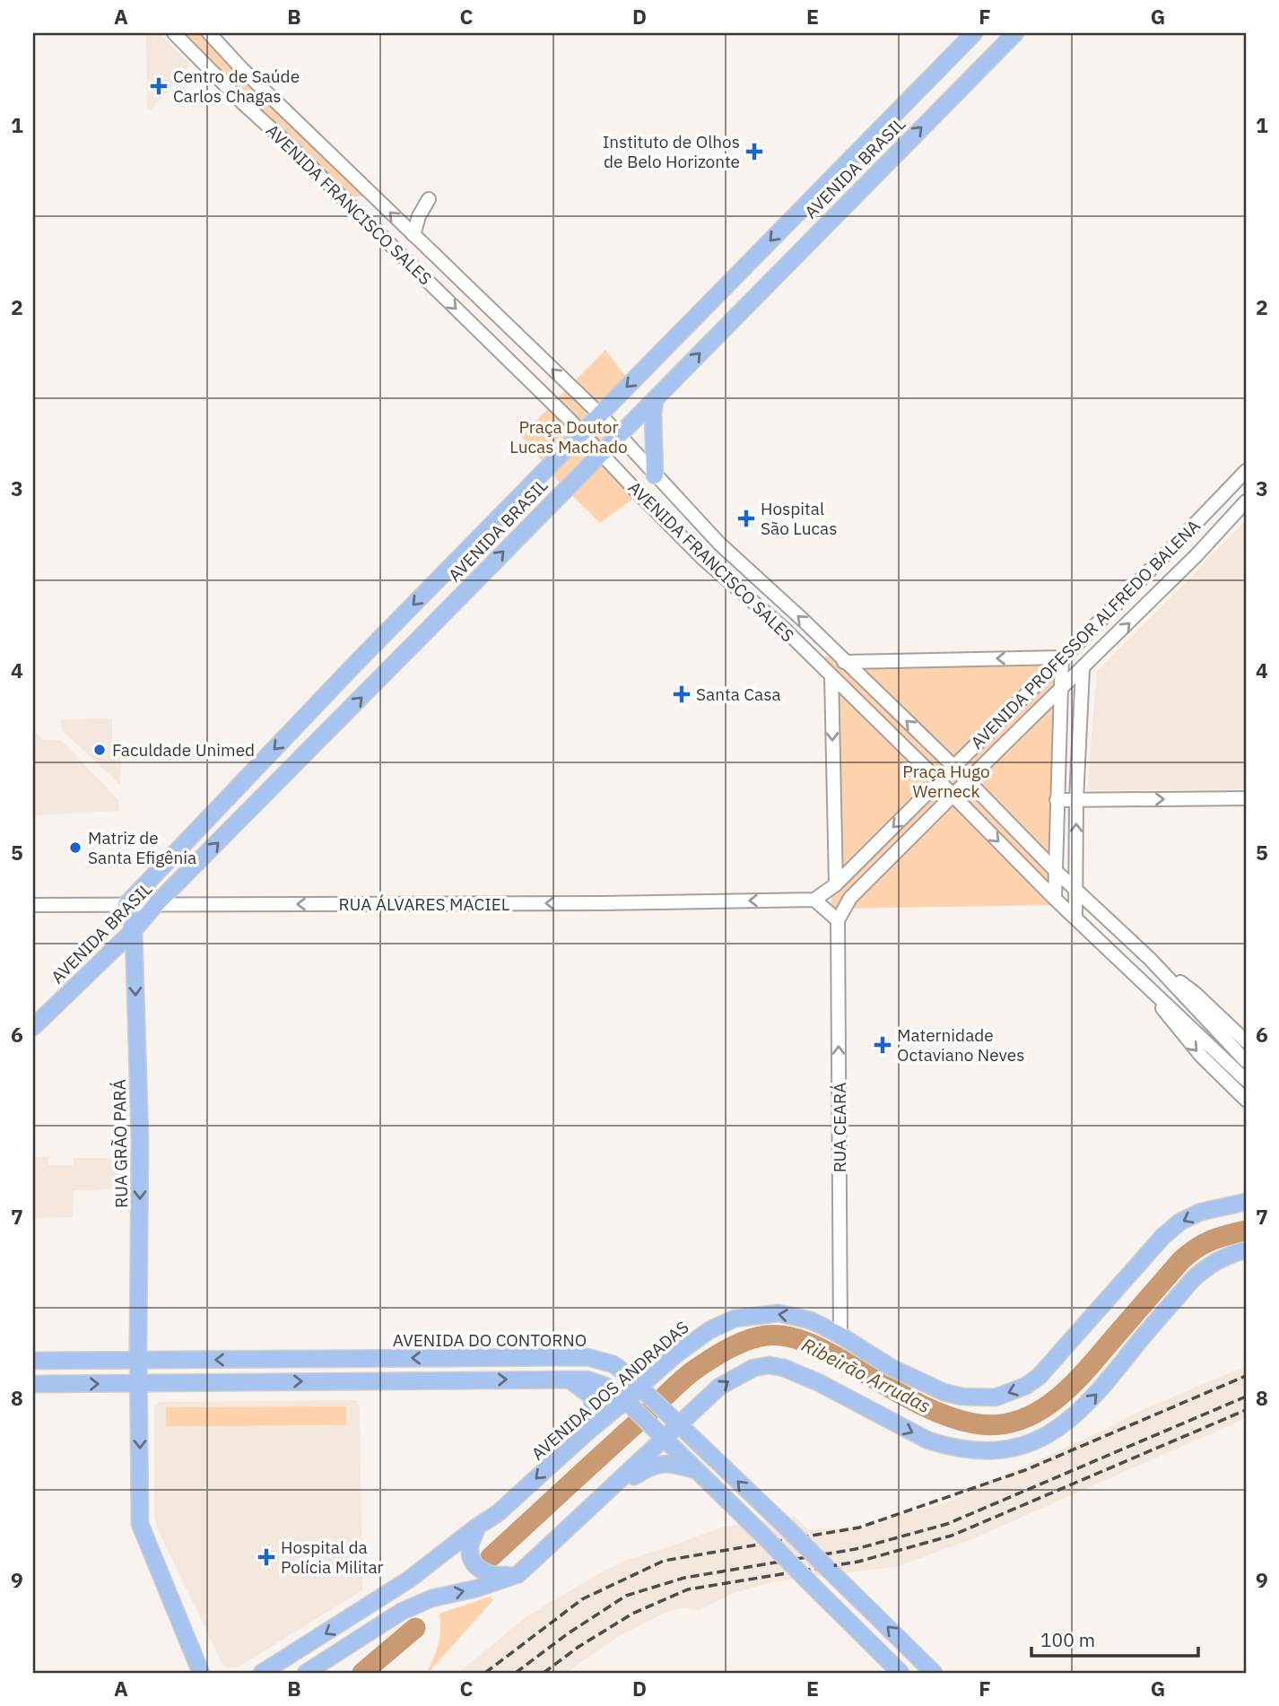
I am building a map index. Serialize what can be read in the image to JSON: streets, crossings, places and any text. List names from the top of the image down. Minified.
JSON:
{"streets":{"main road":["AVENIDA BRASIL","RUA GRÃO PARÁ","AVENIDA DO CONTORNO","AVENIDA DOS ANDRADAS"],"street":["AVENIDA FRANCISCO SALES","AVENIDA PROFESSOR ALFREDO BALENA","RUA ÁLVARES MACIEL","RUA CEARÁ"]},"crossings":[["AVENIDA BRASIL","AVENIDA FRANCISCO SALES"],["AVENIDA BRASIL","RUA ÁLVARES MACIEL"],["AVENIDA BRASIL","RUA GRÃO PARÁ"],["AVENIDA FRANCISCO SALES","AVENIDA PROFESSOR ALFREDO BALENA"],["AVENIDA PROFESSOR ALFREDO BALENA","RUA ÁLVARES MACIEL"],["AVENIDA PROFESSOR ALFREDO BALENA","RUA CEARÁ"],["RUA ÁLVARES MACIEL","RUA GRÃO PARÁ"],["RUA CEARÁ","AVENIDA DOS ANDRADAS"],["RUA GRÃO PARÁ","AVENIDA DO CONTORNO"],["AVENIDA DO CONTORNO","AVENIDA DOS ANDRADAS"]],"one_way":["RUA ÁLVARES MACIEL","RUA CEARÁ","RUA GRÃO PARÁ"],"water":["Ribeirão Arrudas"],"parks":["Praça Doutor Lucas Machado","Praça Hugo Werneck"],"places":{"health":["Centro de Saúde Carlos Chagas","Instituto de Olhos de Belo Horizonte","Hospital São Lucas","Santa Casa","Maternidade Octaviano Neves","Hospital da Polícia Militar"],"other":["Faculdade Unimed","Matriz de Santa Efigênia"]},"scale_bar":"100 m","grid":{"columns":["A","B","C","D","E","F","G"],"rows":["1","2","3","4","5","6","7","8","9"]}}
